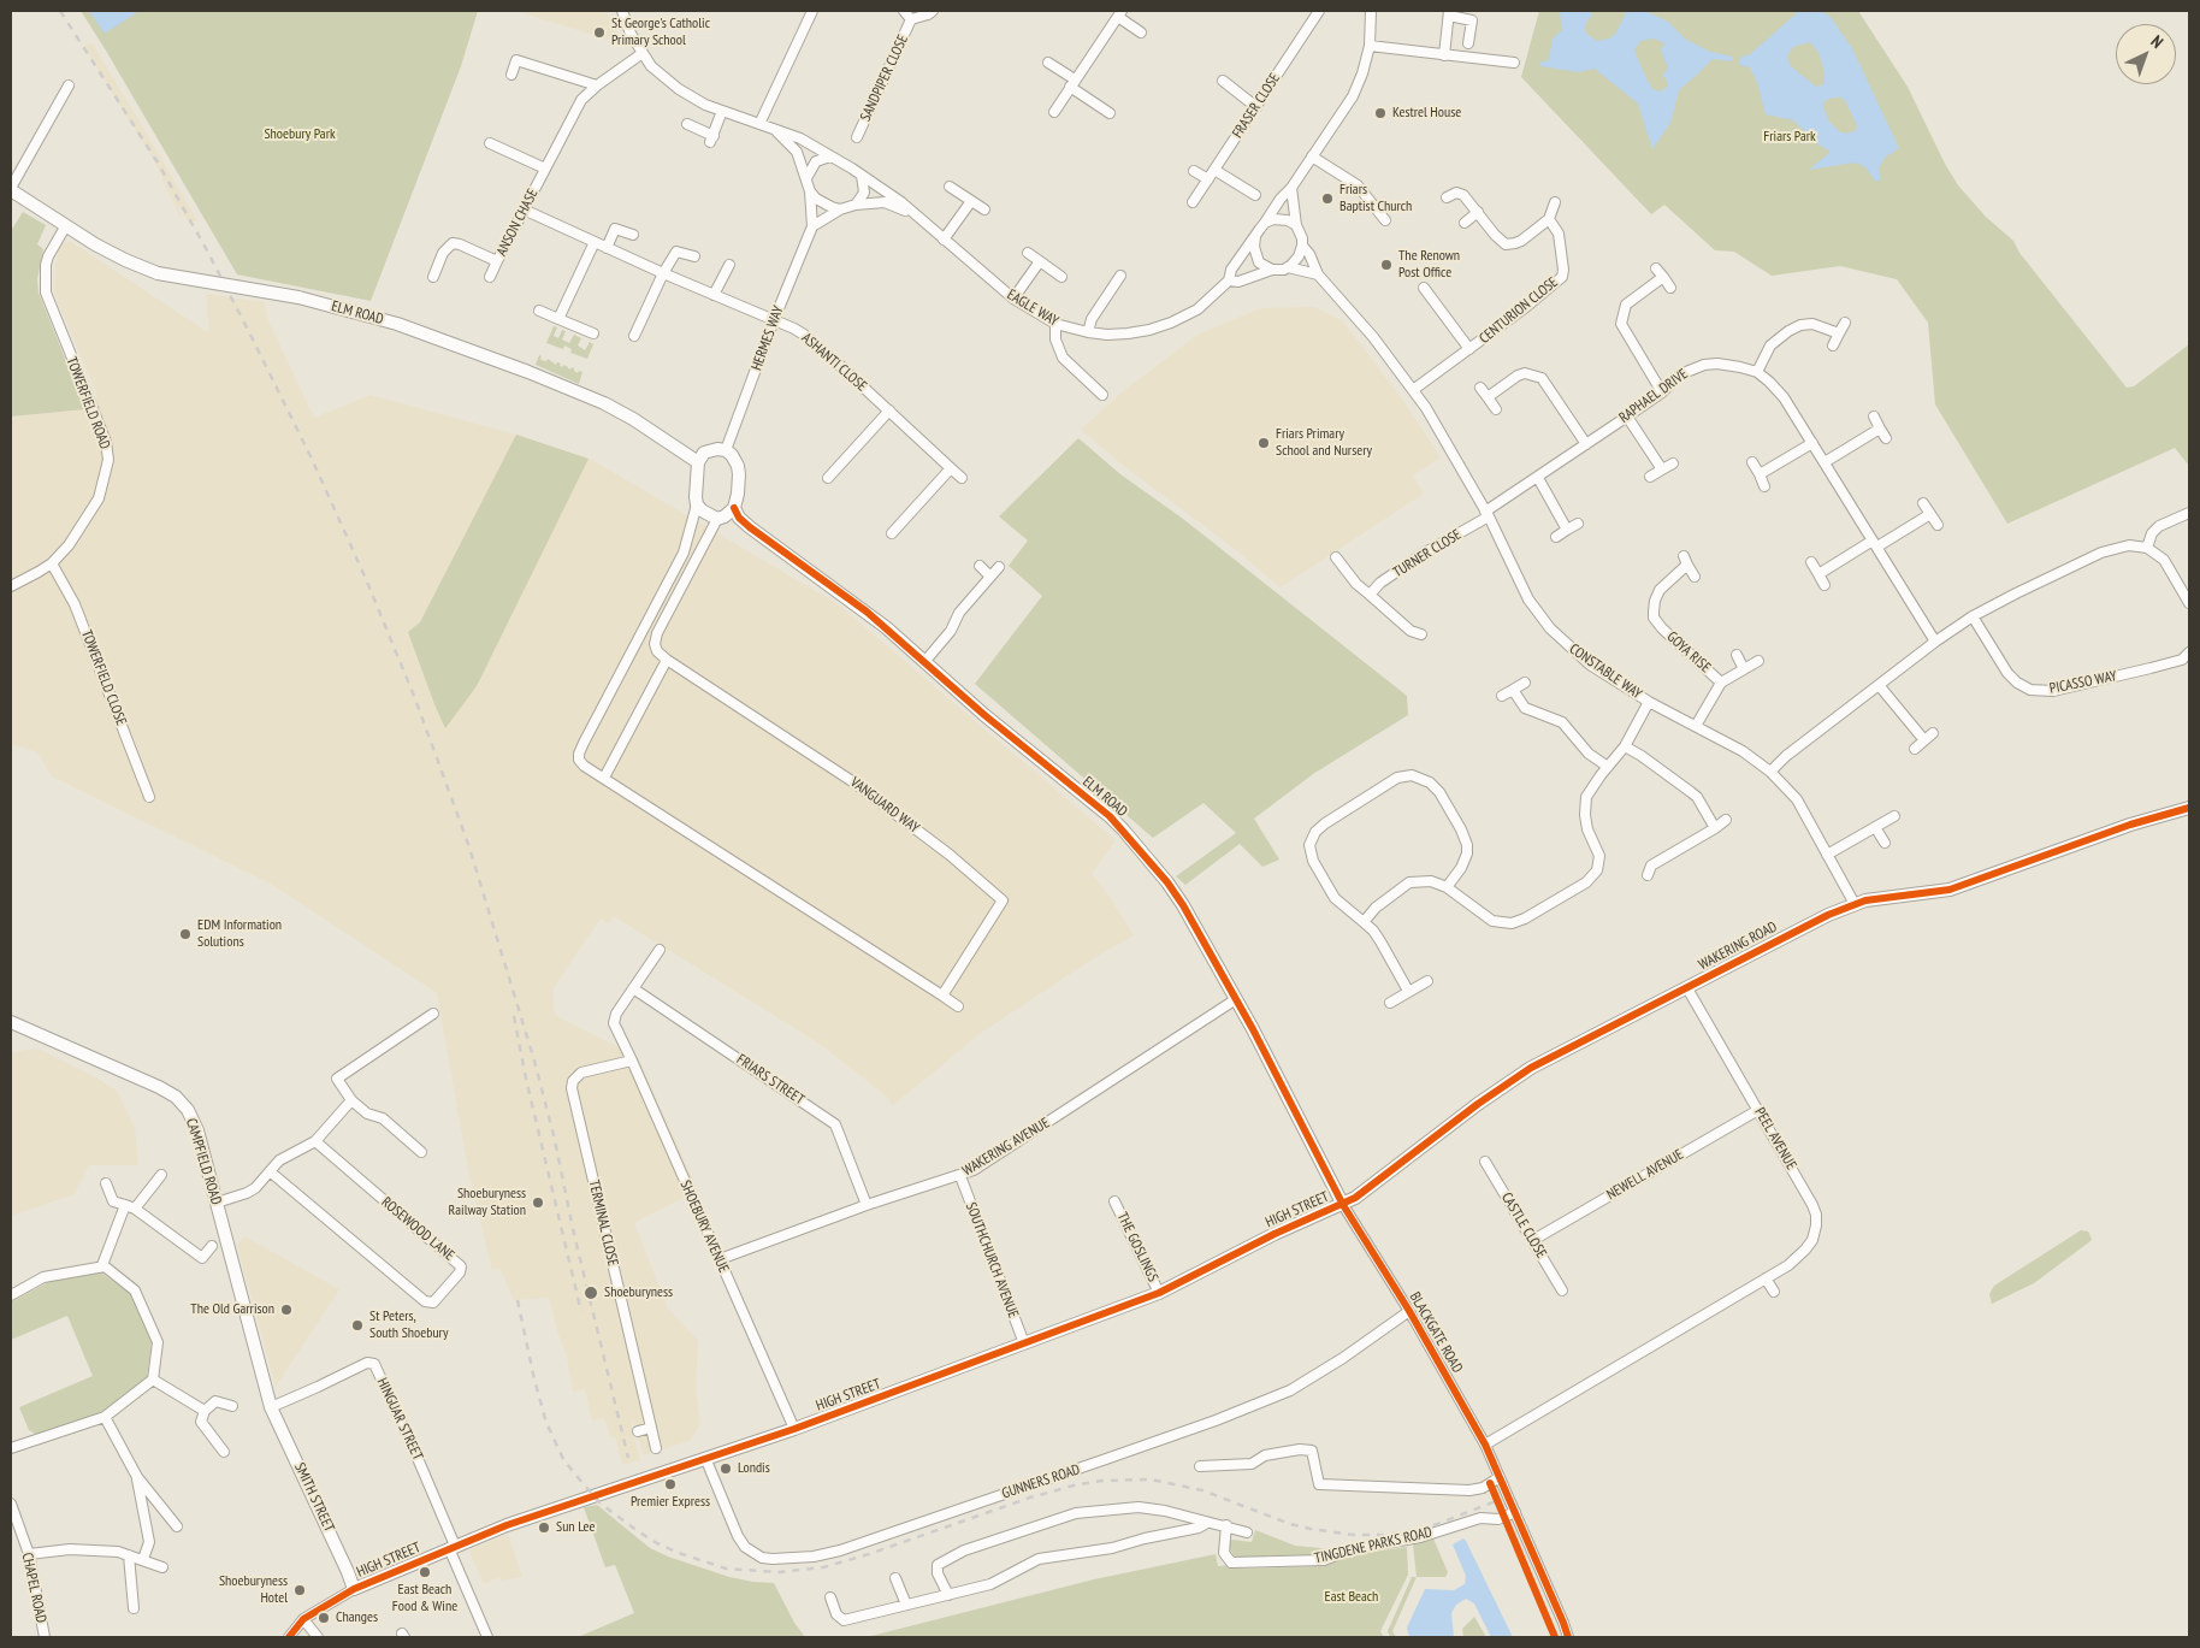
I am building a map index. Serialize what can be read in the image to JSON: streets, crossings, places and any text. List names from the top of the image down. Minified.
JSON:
{"streets":{"street":["SANDPIPER CLOSE","FRASER CLOSE","ANSON CHASE","EAGLE WAY","CENTURION CLOSE","ELM ROAD","HERMES WAY","ASHANTI CLOSE","RAPHAEL DRIVE","TOWERFIELD ROAD","TURNER CLOSE","GOYA RISE","CONSTABLE WAY","TOWERFIELD CLOSE","PICASSO WAY","VANGUARD WAY","WAKERING ROAD","FRIARS STREET","PEEL AVENUE","WAKERING AVENUE","CAMPFIELD ROAD","NEWELL AVENUE","HIGH STREET","TERMINAL CLOSE","CASTLE CLOSE","SHOEBURY AVENUE","ROSEWOOD LANE","THE GOSLINGS","SOUTHCHURCH AVENUE","BLACKGATE ROAD","HINGUAR STREET","GUNNERS ROAD","SMITH STREET","TINGDENE PARKS ROAD","CHAPEL ROAD"]},"crossings":[["ANSON CHASE","ASHANTI CLOSE"],["EAGLE WAY","HERMES WAY"],["EAGLE WAY","CONSTABLE WAY"],["CENTURION CLOSE","CONSTABLE WAY"],["ELM ROAD","HERMES WAY"],["ELM ROAD","TOWERFIELD ROAD"],["ELM ROAD","WAKERING ROAD"],["ELM ROAD","WAKERING AVENUE"],["ELM ROAD","HIGH STREET"],["ELM ROAD","BLACKGATE ROAD"],["HERMES WAY","ASHANTI CLOSE"],["RAPHAEL DRIVE","TURNER CLOSE"],["RAPHAEL DRIVE","CONSTABLE WAY"],["TOWERFIELD ROAD","TOWERFIELD CLOSE"],["TURNER CLOSE","CONSTABLE WAY"],["GOYA RISE","CONSTABLE WAY"],["CONSTABLE WAY","WAKERING ROAD"],["WAKERING ROAD","PEEL AVENUE"],["WAKERING ROAD","HIGH STREET"],["WAKERING ROAD","BLACKGATE ROAD"],["FRIARS STREET","WAKERING AVENUE"],["FRIARS STREET","SHOEBURY AVENUE"],["PEEL AVENUE","NEWELL AVENUE"],["PEEL AVENUE","BLACKGATE ROAD"],["WAKERING AVENUE","SHOEBURY AVENUE"],["WAKERING AVENUE","SOUTHCHURCH AVENUE"],["CAMPFIELD ROAD","HINGUAR STREET"],["CAMPFIELD ROAD","SMITH STREET"],["NEWELL AVENUE","CASTLE CLOSE"],["HIGH STREET","SHOEBURY AVENUE"],["HIGH STREET","THE GOSLINGS"],["HIGH STREET","SOUTHCHURCH AVENUE"],["HIGH STREET","BLACKGATE ROAD"],["HIGH STREET","HINGUAR STREET"],["HIGH STREET","GUNNERS ROAD"],["HIGH STREET","SMITH STREET"],["TERMINAL CLOSE","SHOEBURY AVENUE"],["BLACKGATE ROAD","GUNNERS ROAD"],["BLACKGATE ROAD","TINGDENE PARKS ROAD"],["HINGUAR STREET","SMITH STREET"]],"parks":["Shoebury Park","Friars Park","East Beach"],"places":["St George's Catholic Primary School","Kestrel House","Friars Baptist Church","The Renown Post Office","Friars Primary School and Nursery","EDM Information Solutions","Shoeburyness Railway Station","Shoeburyness","The Old Garrison","St Peters, South Shoebury","Londis","Premier Express","Sun Lee","East Beach Food & Wine","Shoeburyness Hotel","Changes"],"north":"top right"}
